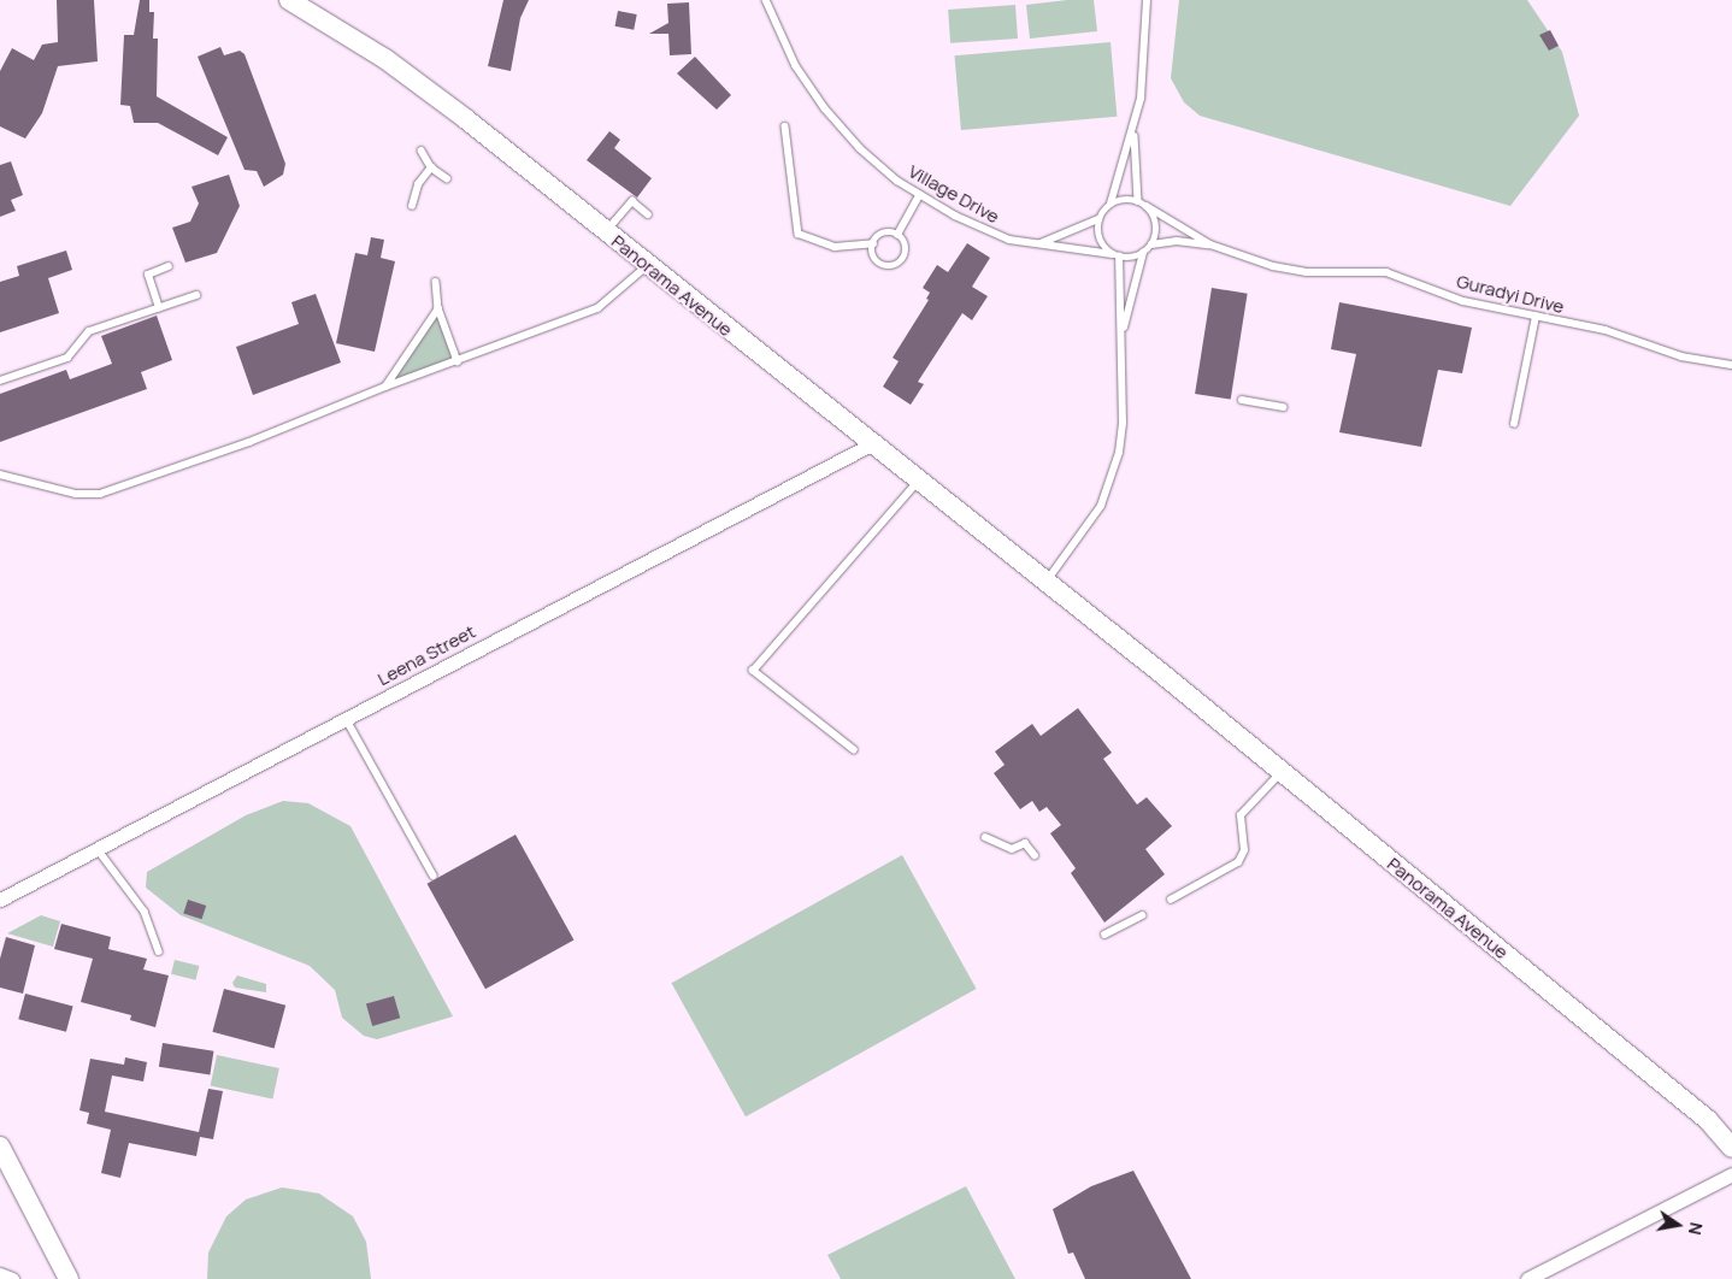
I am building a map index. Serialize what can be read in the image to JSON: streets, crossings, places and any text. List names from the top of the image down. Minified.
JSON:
{"streets":{"street":["Panorama Avenue","Leena Street"],"lane":["Village Drive","Guradyi Drive"]},"crossings":[["Village Drive","Guradyi Drive"],["Panorama Avenue","Leena Street"]],"north":"right"}
